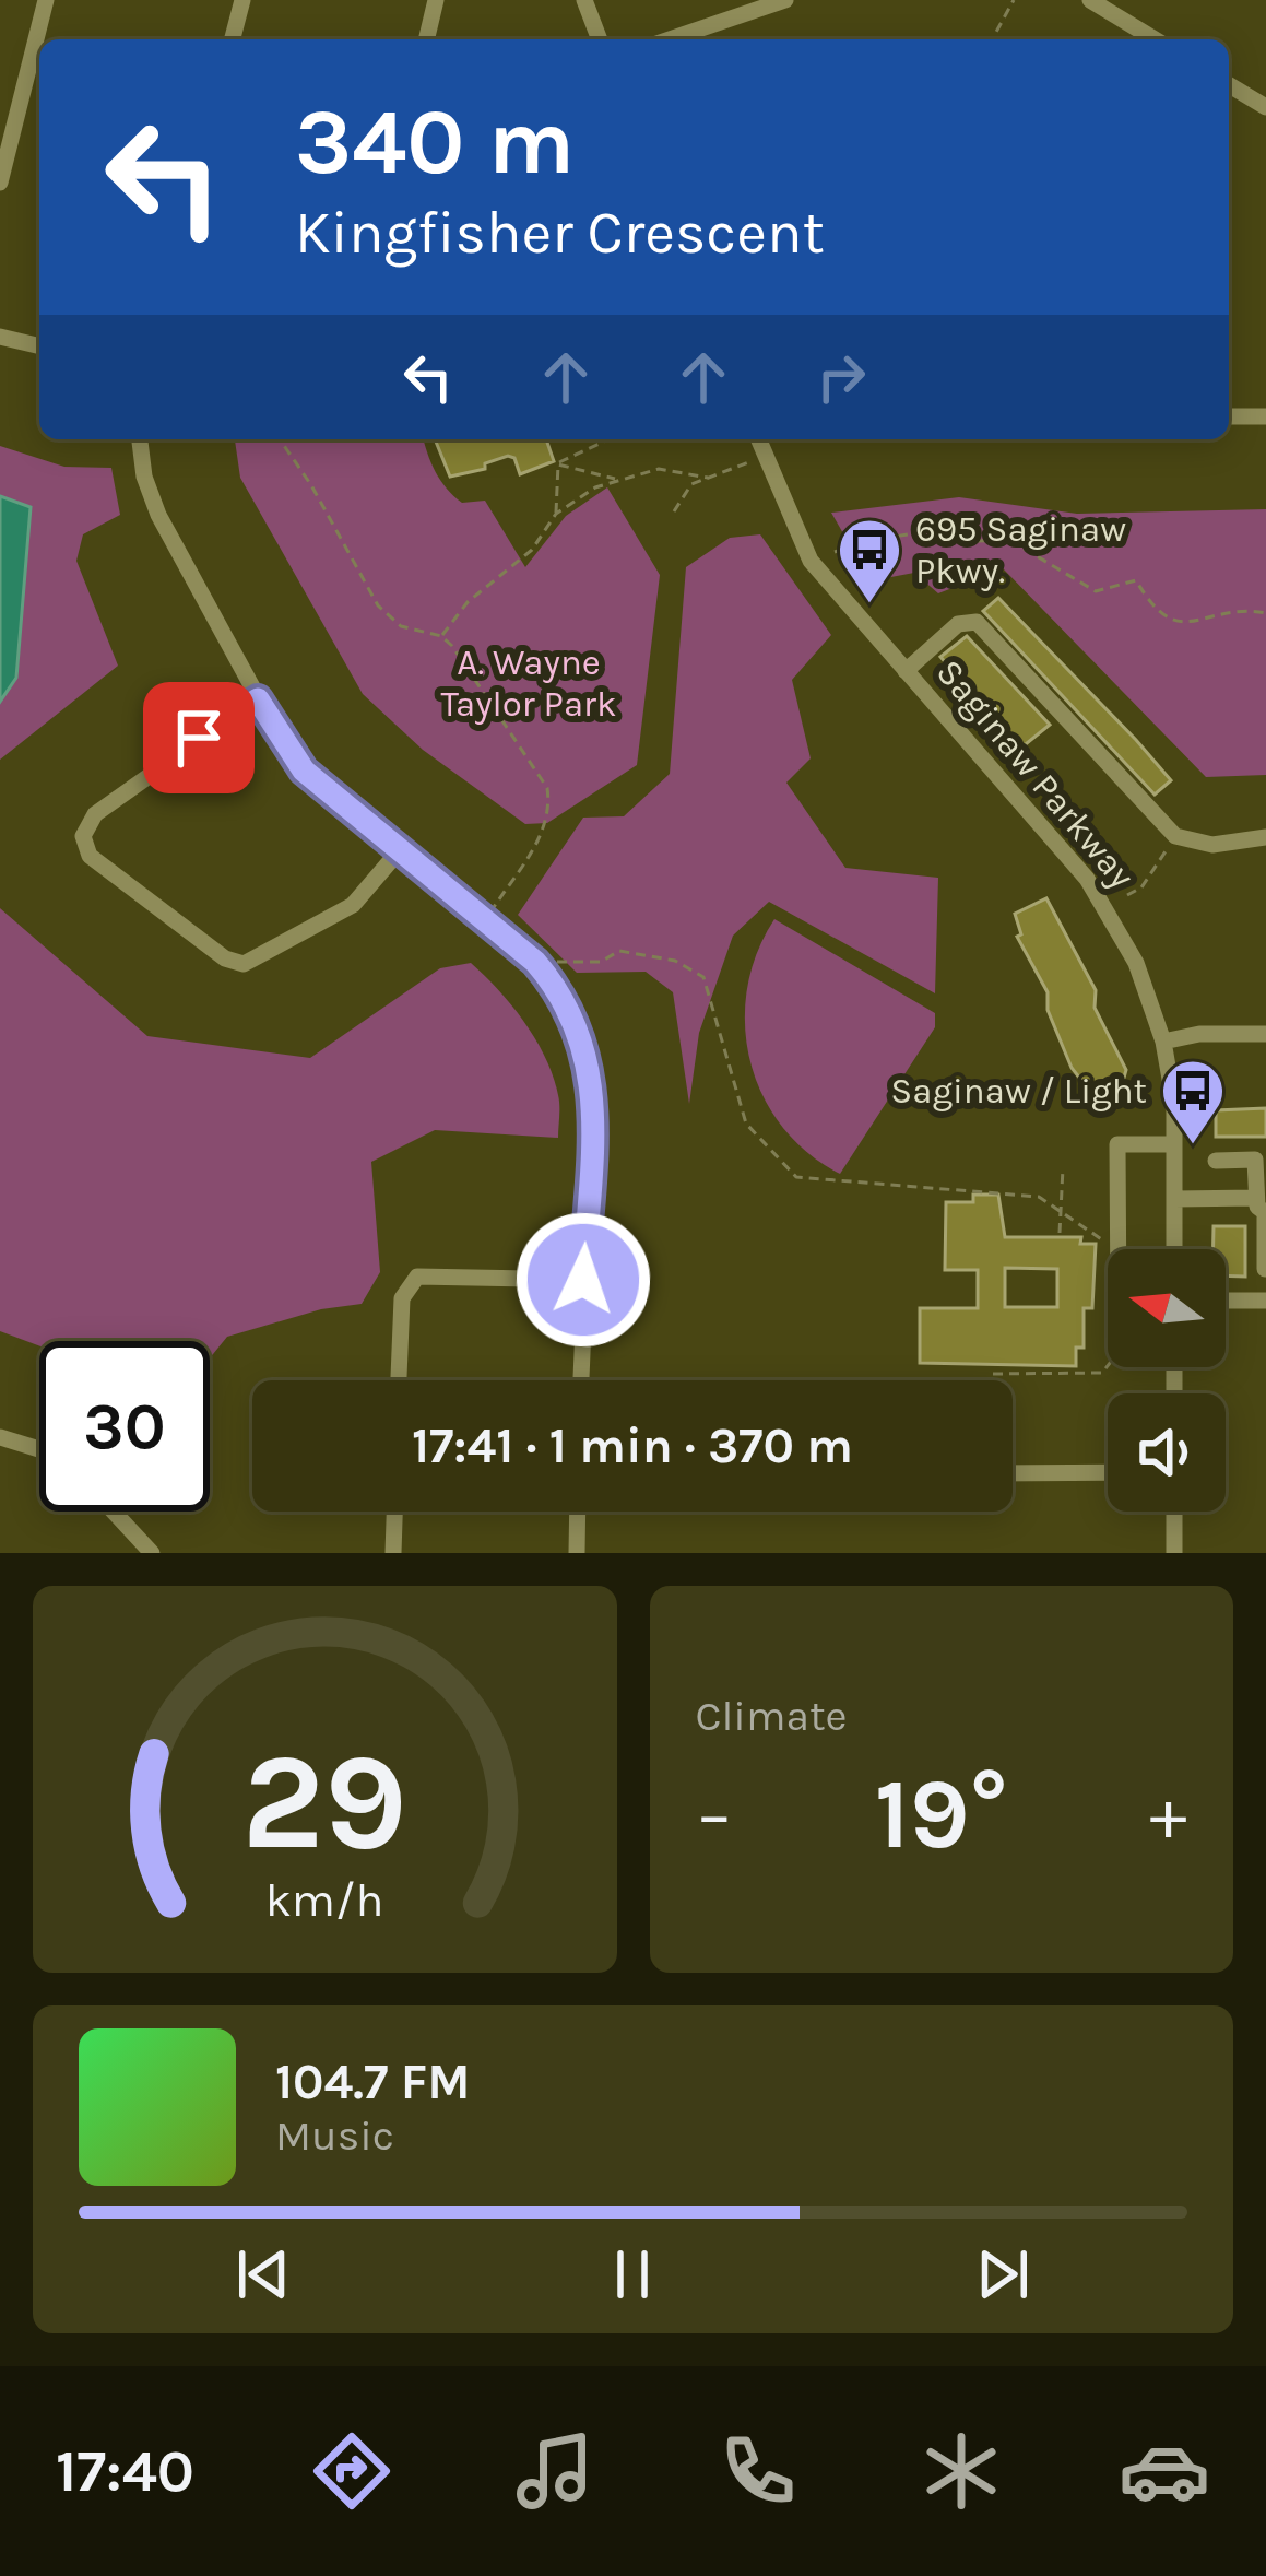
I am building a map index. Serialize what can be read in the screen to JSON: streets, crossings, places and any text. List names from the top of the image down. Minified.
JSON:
{"streets":{"street":["Saginaw Parkway"]},"parks":["A. Wayne Taylor Park"],"places":{"bus stop":["695 Saginaw Pkwy.","Saginaw / Light"]},"north":"left","page":{"turn":["340 m","Kingfisher Crescent"],"limit":"30","trip":"17:41 · 1 min · 370 m","tile":"Climate","heat":["−","19°","+"],"song":["104.7 FM","Music"],"tabs":"17:40","gauge":["29","km/h"]}}
